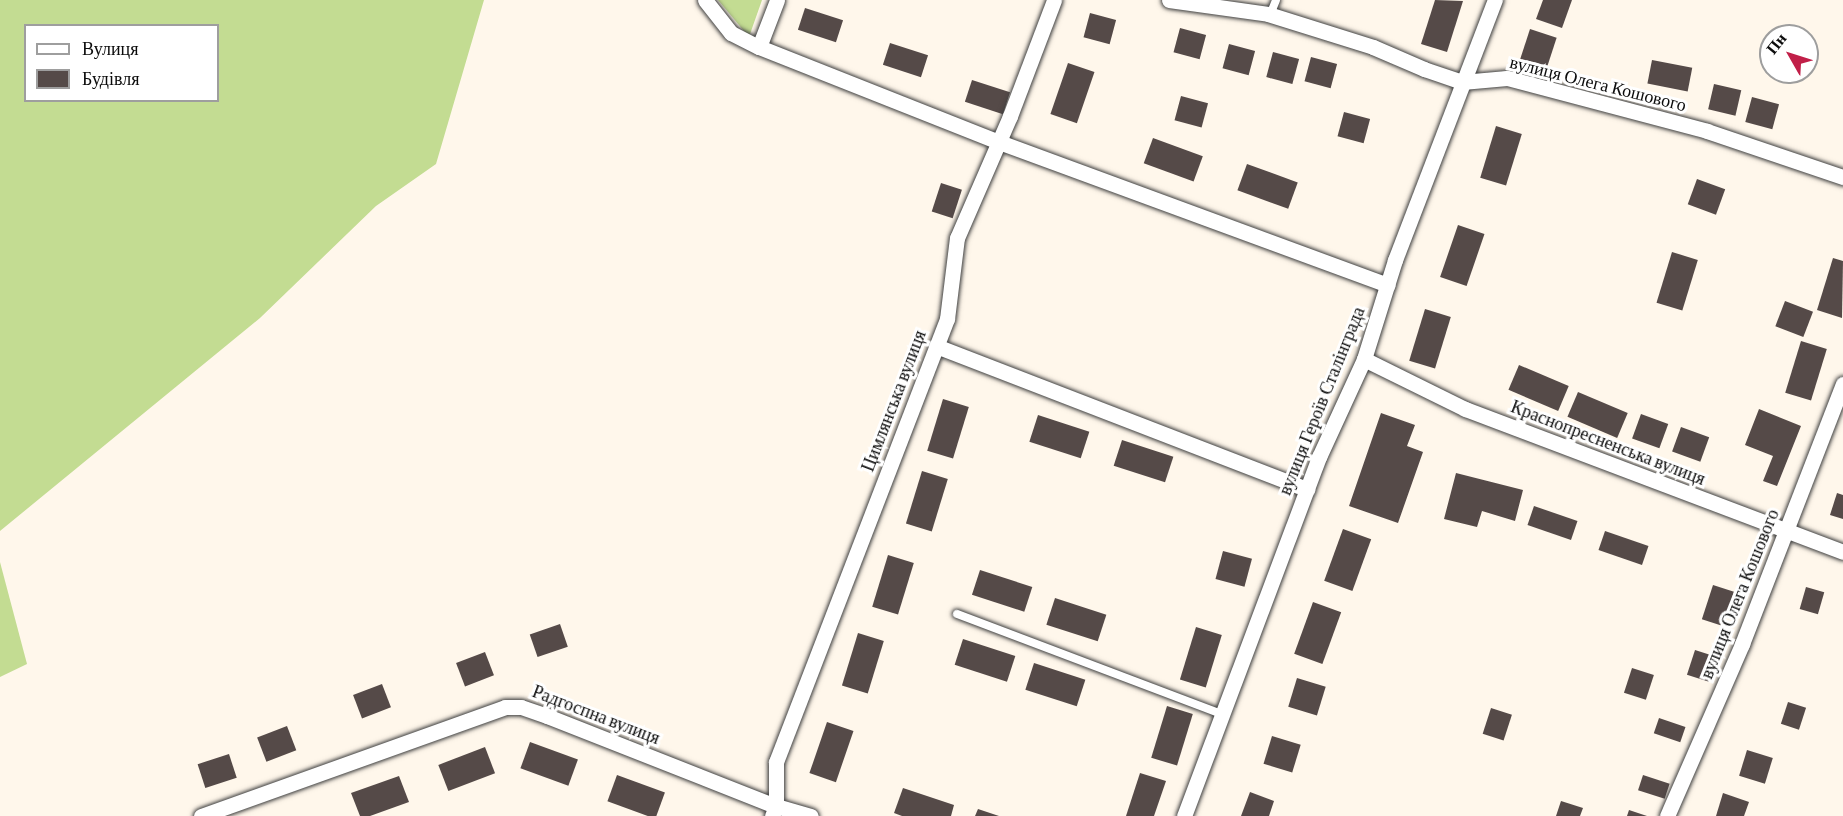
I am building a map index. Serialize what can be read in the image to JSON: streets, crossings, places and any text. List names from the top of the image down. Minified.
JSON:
{"streets":{"street":["вулиця Олега Кошового","Цимлянська вулиця","вулиця Героїв Сталінграда","Краснопресненська вулиця","Радгоспна вулиця"]},"crossings":[["вулиця Олега Кошового","вулиця Героїв Сталінграда"],["вулиця Олега Кошового","Краснопресненська вулиця"],["Цимлянська вулиця","Радгоспна вулиця"],["вулиця Героїв Сталінграда","Краснопресненська вулиця"]],"legend":["Вулиця","Будівля"],"north":"top left"}
